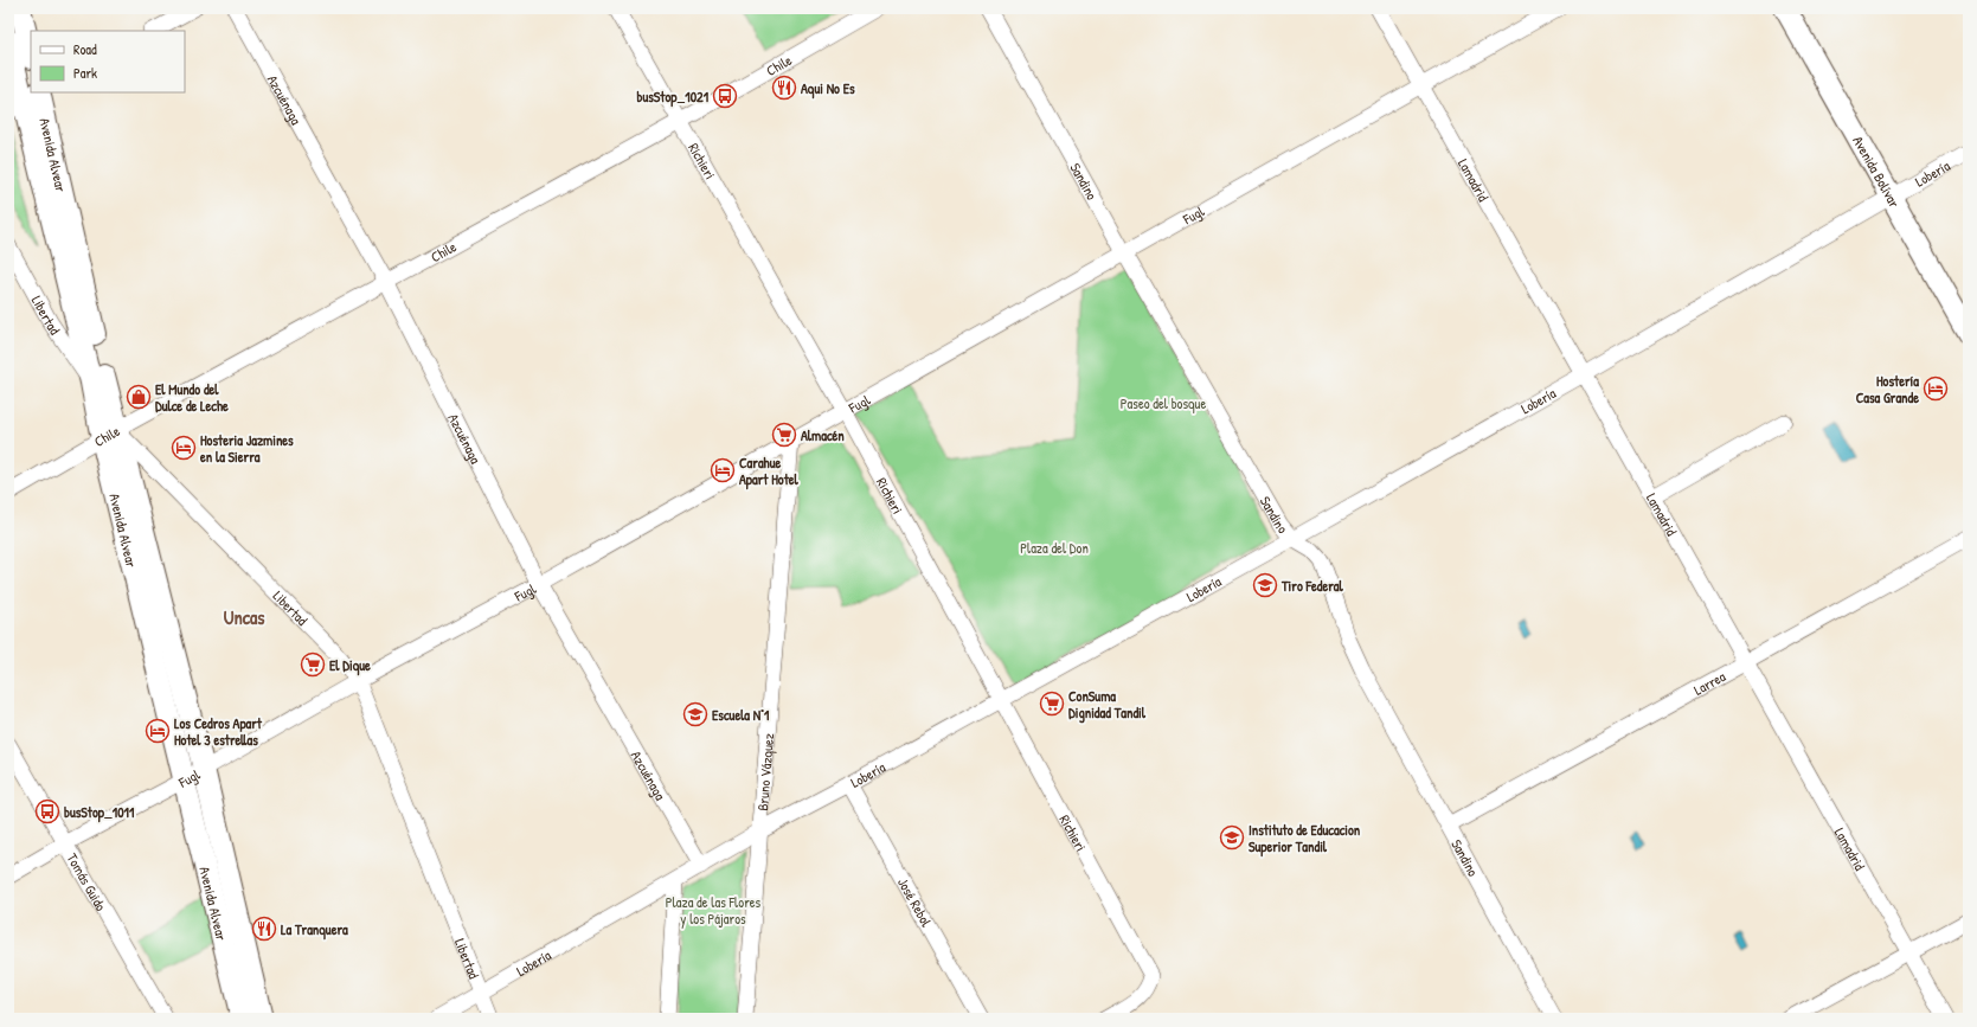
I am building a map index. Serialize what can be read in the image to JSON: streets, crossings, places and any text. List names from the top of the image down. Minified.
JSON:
{"streets":{"main road":["Avenida Alvear","Avenida Bolívar"],"street":["Chile","Azcuénaga","Richieri","Lobería","Lamadrid","Sandino","Fugl","Libertad","Larrea","Bruno Vázquez","Tomás Guido","José Rebol"]},"crossings":[["Chile","Azcuénaga"],["Chile","Avenida Alvear"],["Chile","Richieri"],["Chile","Libertad"],["Azcuénaga","Lobería"],["Azcuénaga","Fugl"],["Avenida Alvear","Fugl"],["Avenida Alvear","Libertad"],["Richieri","Lobería"],["Richieri","Fugl"],["Avenida Bolívar","Lobería"],["Lobería","Lamadrid"],["Lobería","Sandino"],["Lobería","Libertad"],["Lobería","Bruno Vázquez"],["Lobería","José Rebol"],["Lamadrid","Fugl"],["Lamadrid","Larrea"],["Sandino","Fugl"],["Sandino","Larrea"],["Fugl","Libertad"],["Fugl","Bruno Vázquez"],["Fugl","Tomás Guido"]],"districts":["Uncas"],"parks":["Paseo del bosque","Plaza del Don","Plaza de las Flores y los Pájaros"],"places":{"restaurant":["Aqui No Es","La Tranquera"],"bus stop":["busStop_1021","busStop_1011"],"hotel":["Hostería Casa Grande","Hosteria Jazmines en la Sierra","Carahue Apart Hotel","Los Cedros Apart Hotel 3 estrellas"],"shop":["El Mundo del Dulce de Leche"],"supermarket":["Almacén","El Dique","ConSuma Dignidad Tandil"],"school or university":["Tiro Federal","Escuela N°1","Instituto de Educacion Superior Tandil"]},"legend":["Road","Park"]}
